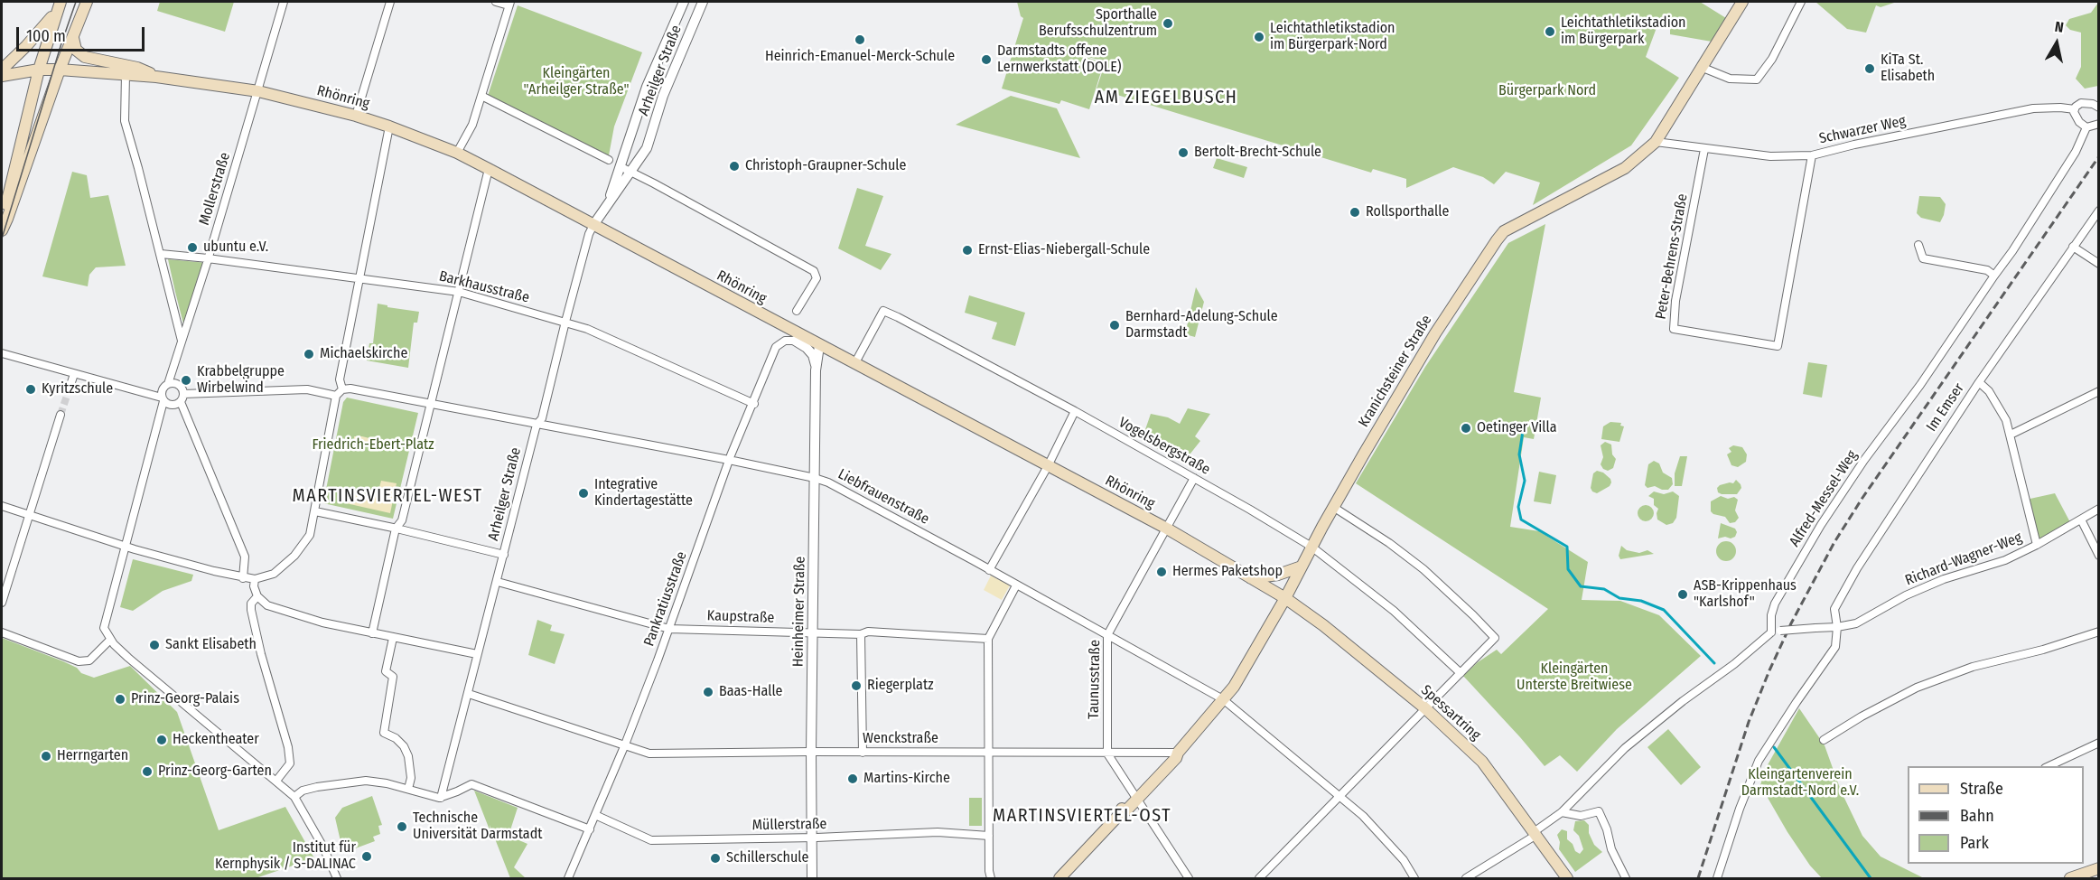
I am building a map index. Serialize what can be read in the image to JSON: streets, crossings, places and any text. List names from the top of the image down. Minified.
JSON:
{"streets":{"main road":["Rhönring","Kranichsteiner Straße","Spessartring"],"street":["Arheilger Straße","Schwarzer Weg","Mollerstraße","Peter-Behrens-Straße","Barkhausstraße","Im Emser","Vogelsbergstraße","Liebfrauenstraße","Alfred-Messel-Weg","Richard-Wagner-Weg","Pankratiusstraße","Heinheimer Straße","Kaupstraße","Taunusstraße","Wenckstraße","Müllerstraße"]},"crossings":[["Arheilger Straße","Rhönring"],["Arheilger Straße","Barkhausstraße"],["Arheilger Straße","Liebfrauenstraße"],["Arheilger Straße","Kaupstraße"],["Arheilger Straße","Wenckstraße"],["Rhönring","Mollerstraße"],["Rhönring","Kranichsteiner Straße"],["Rhönring","Vogelsbergstraße"],["Rhönring","Heinheimer Straße"],["Rhönring","Taunusstraße"],["Rhönring","Spessartring"],["Schwarzer Weg","Peter-Behrens-Straße"],["Schwarzer Weg","Kranichsteiner Straße"],["Mollerstraße","Barkhausstraße"],["Barkhausstraße","Pankratiusstraße"],["Kranichsteiner Straße","Vogelsbergstraße"],["Kranichsteiner Straße","Liebfrauenstraße"],["Kranichsteiner Straße","Spessartring"],["Kranichsteiner Straße","Wenckstraße"],["Im Emser","Richard-Wagner-Weg"],["Vogelsbergstraße","Taunusstraße"],["Liebfrauenstraße","Pankratiusstraße"],["Liebfrauenstraße","Heinheimer Straße"],["Liebfrauenstraße","Taunusstraße"],["Alfred-Messel-Weg","Richard-Wagner-Weg"],["Pankratiusstraße","Kaupstraße"],["Pankratiusstraße","Wenckstraße"],["Pankratiusstraße","Müllerstraße"],["Heinheimer Straße","Kaupstraße"],["Heinheimer Straße","Wenckstraße"],["Heinheimer Straße","Müllerstraße"],["Taunusstraße","Wenckstraße"]],"districts":["AM ZIEGELBUSCH","MARTINSVIERTEL-WEST","MARTINSVIERTEL-OST"],"parks":["Kleingärten \"Arheilger Straße\"","Bürgerpark Nord","Friedrich-Ebert-Platz","Kleingärten Unterste Breitwiese","Kleingartenverein Darmstadt-Nord e.V."],"places":["Sporthalle Berufsschulzentrum","Leichtathletikstadion im Bürgerpark","Leichtathletikstadion im Bürgerpark-Nord","Heinrich-Emanuel-Merck-Schule","Darmstadts offene Lernwerkstatt (DOLE)","KiTa St. Elisabeth","Bertolt-Brecht-Schule","Christoph-Graupner-Schule","Rollsporthalle","ubuntu e.V.","Ernst-Elias-Niebergall-Schule","Bernhard-Adelung-Schule Darmstadt","Michaelskirche","Krabbelgruppe Wirbelwind","Kyritzschule","Oetinger Villa","Integrative Kindertagestätte","Hermes Paketshop","ASB-Krippenhaus \"Karlshof\"","Sankt Elisabeth","Riegerplatz","Baas-Halle","Prinz-Georg-Palais","Heckentheater","Herrngarten","Prinz-Georg-Garten","Martins-Kirche","Technische Universität Darmstadt","Institut für Kernphysik / S-DALINAC","Schillerschule"],"legend":["Straße","Bahn","Park"],"scale_bar":"100 m","north":"top"}
